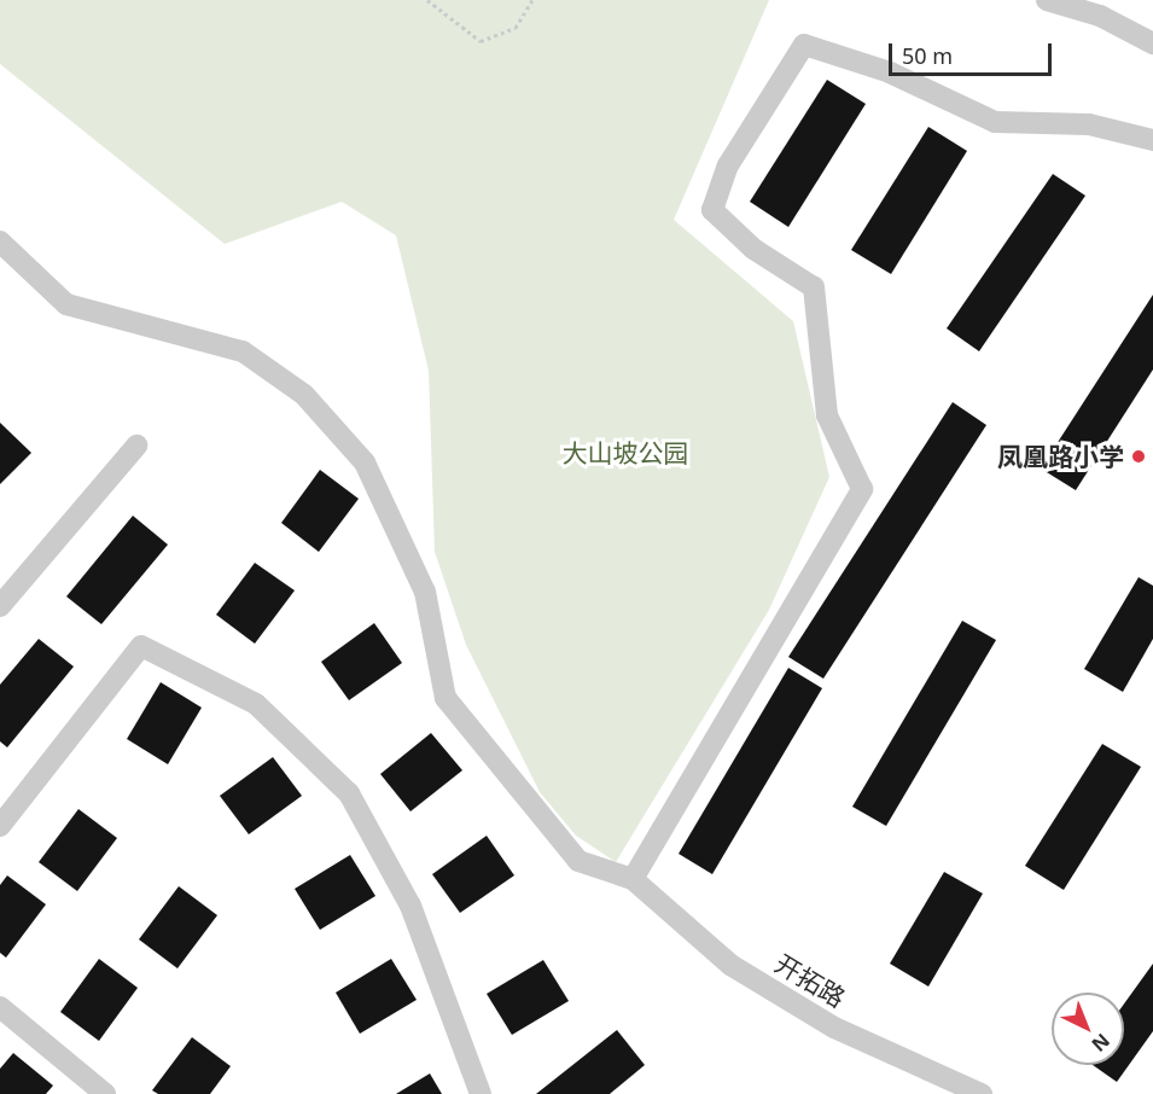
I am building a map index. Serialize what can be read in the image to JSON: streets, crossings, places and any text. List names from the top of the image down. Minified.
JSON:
{"streets":{"street":["开拓路"]},"parks":["大山坡公园"],"places":["凤凰路小学"],"scale_bar":"50 m","north":"bottom right"}
